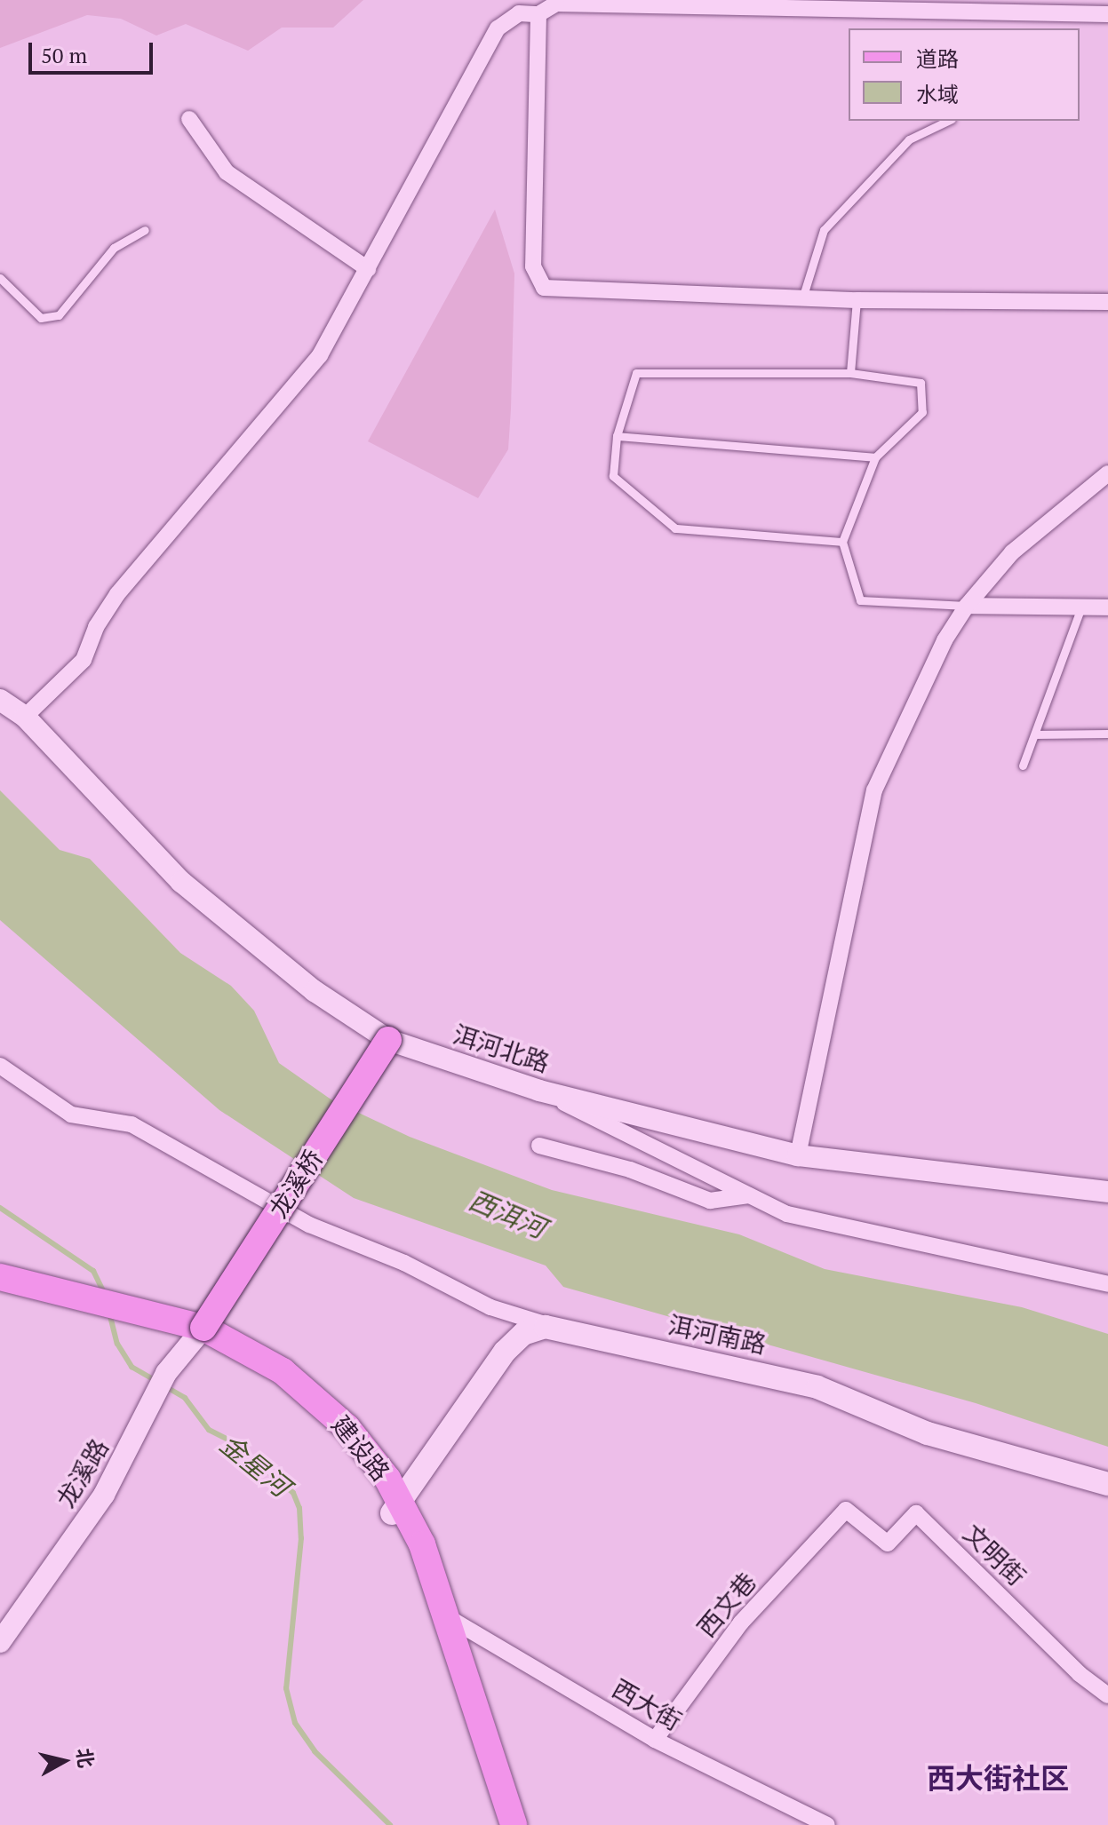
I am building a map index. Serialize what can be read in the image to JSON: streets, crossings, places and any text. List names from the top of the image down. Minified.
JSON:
{"streets":{"main road":["龙溪桥","洱河南路","建设路"],"street":["洱河北路","龙溪路","文明街","西文巷","西大街"]},"crossings":[["洱河北路","龙溪桥"],["龙溪桥","建设路"],["龙溪桥","龙溪路"],["洱河南路","建设路"],["建设路","龙溪路"],["建设路","西大街"],["文明街","西文巷"],["西文巷","西大街"]],"districts":["西大街社区"],"water":["西洱河","金星河"],"legend":["道路","水域"],"scale_bar":"50 m","north":"right"}
